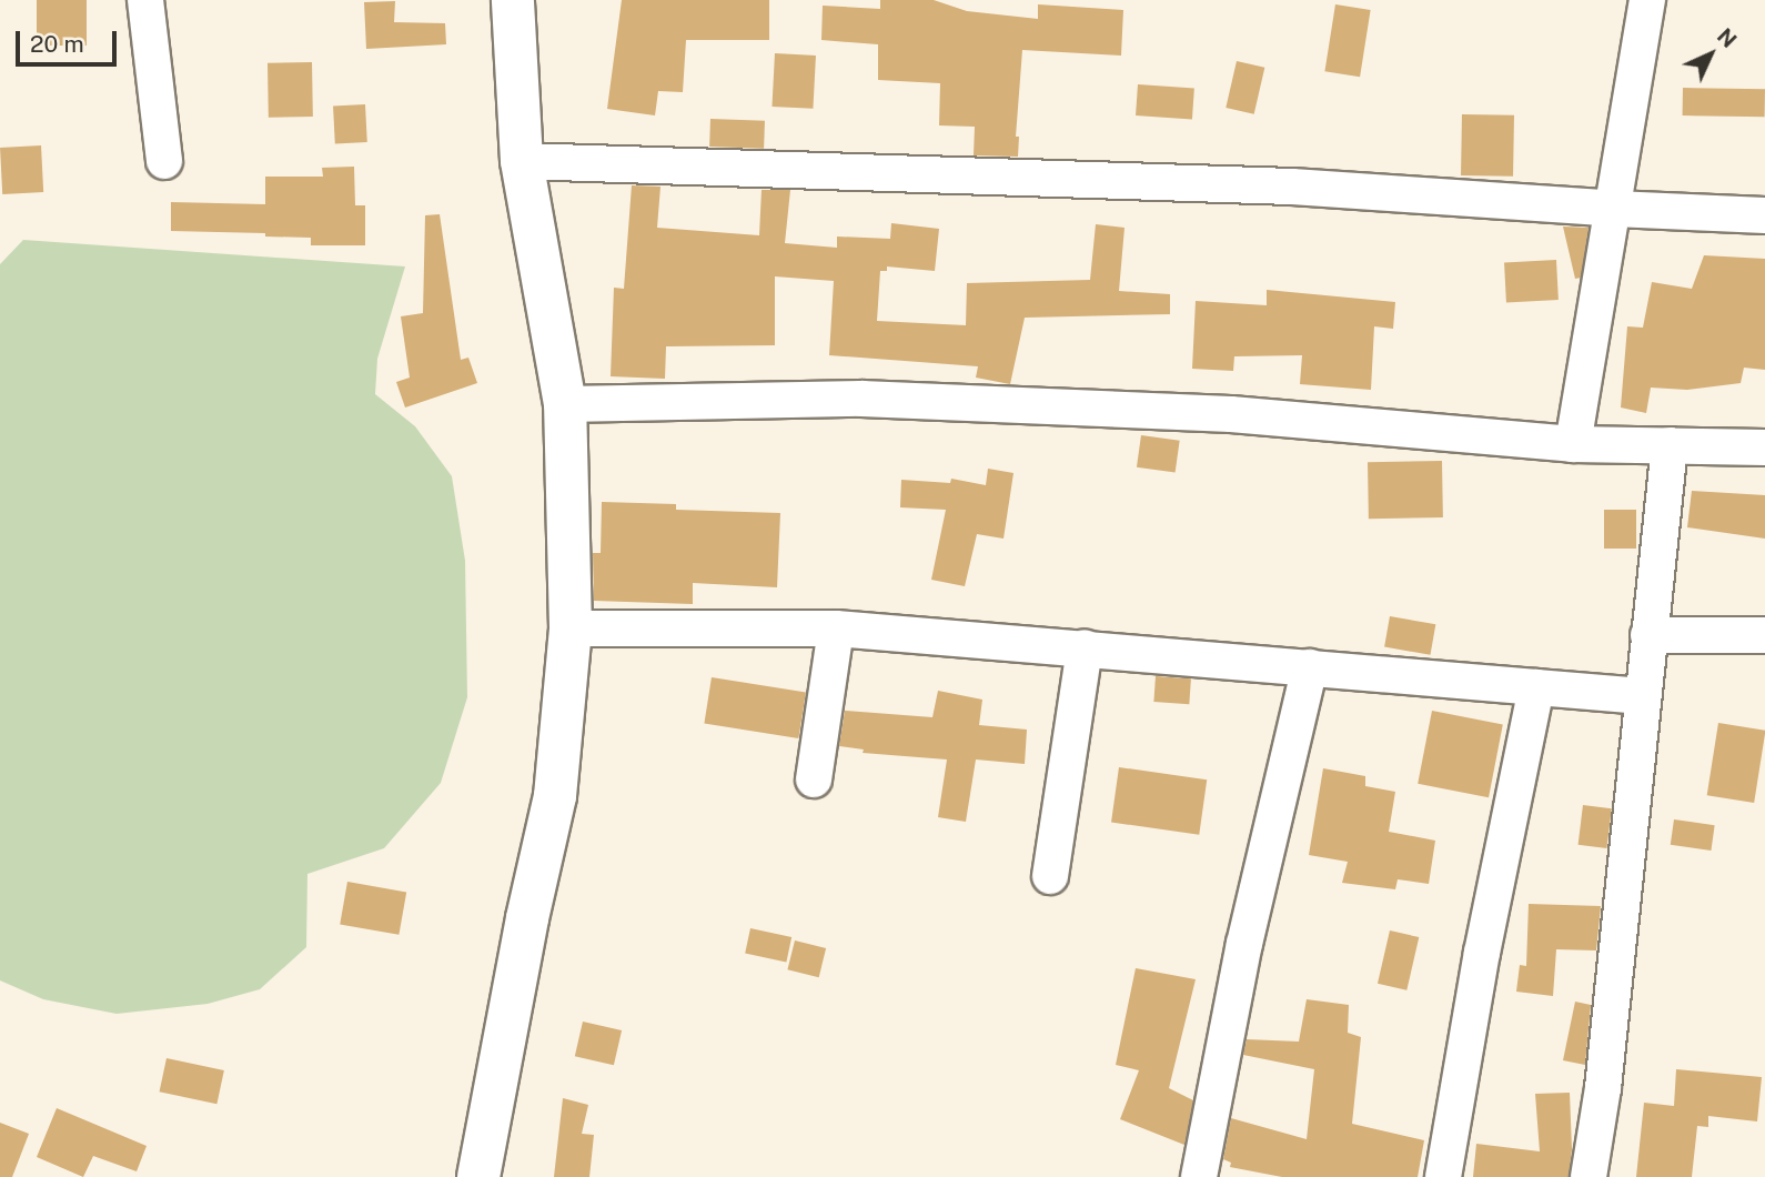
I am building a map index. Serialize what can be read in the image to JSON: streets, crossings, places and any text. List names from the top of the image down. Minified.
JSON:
{"scale_bar":"20 m","north":"top right"}
